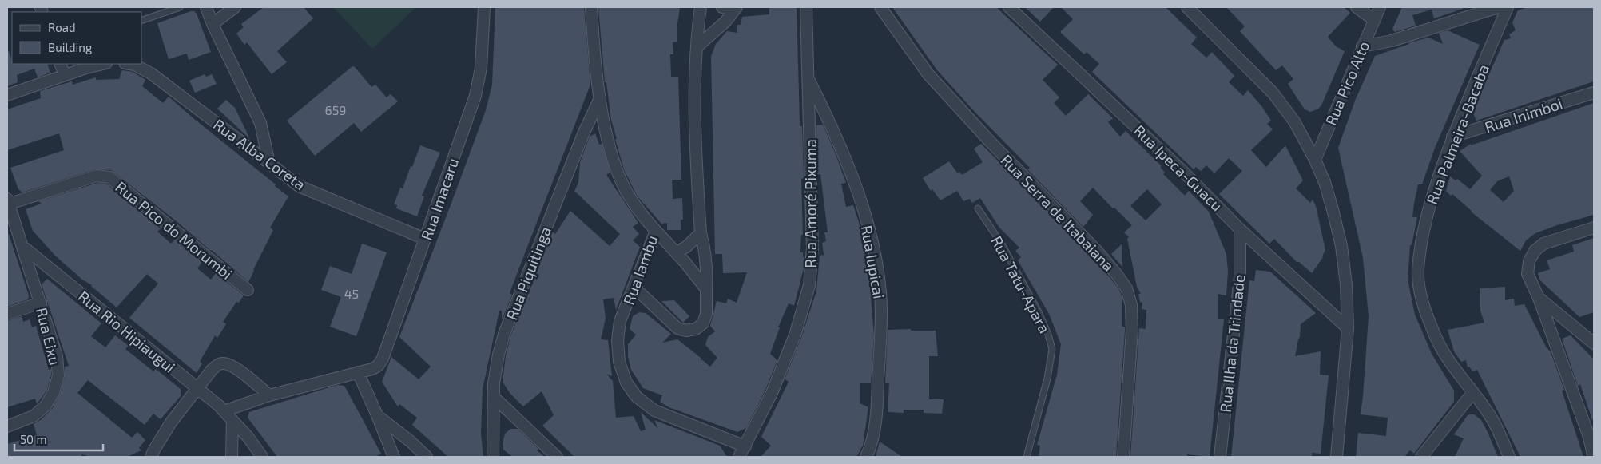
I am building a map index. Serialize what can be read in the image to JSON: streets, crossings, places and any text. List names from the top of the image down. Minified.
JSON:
{"streets":{"street":["Rua Pico Alto","Rua Inimboi","Rua Palmeira-Bacaba","Rua Alba Coreta","Rua Ipeca-Guacu","Rua Imacaru","Rua Amoré Pixuma","Rua Serra de Itabaiana","Rua Pico do Morumbi","Rua Iupicai","Rua Iambu","Rua Piquitinga","Rua Rio Hipiaugui","Rua Eixu","Rua Ilha da Trindade"],"lane":["Rua Tatu-Apara"]},"crossings":[["Rua Inimboi","Rua Palmeira-Bacaba"],["Rua Alba Coreta","Rua Imacaru"],["Rua Ipeca-Guacu","Rua Ilha da Trindade"],["Rua Imacaru","Rua Rio Hipiaugui"],["Rua Amoré Pixuma","Rua Iupicai"],["Rua Amoré Pixuma","Rua Iambu"],["Rua Iambu","Rua Piquitinga"],["Rua Rio Hipiaugui","Rua Eixu"]],"house_numbers":["659","45"],"legend":["Road","Building"],"scale_bar":"50 m"}
